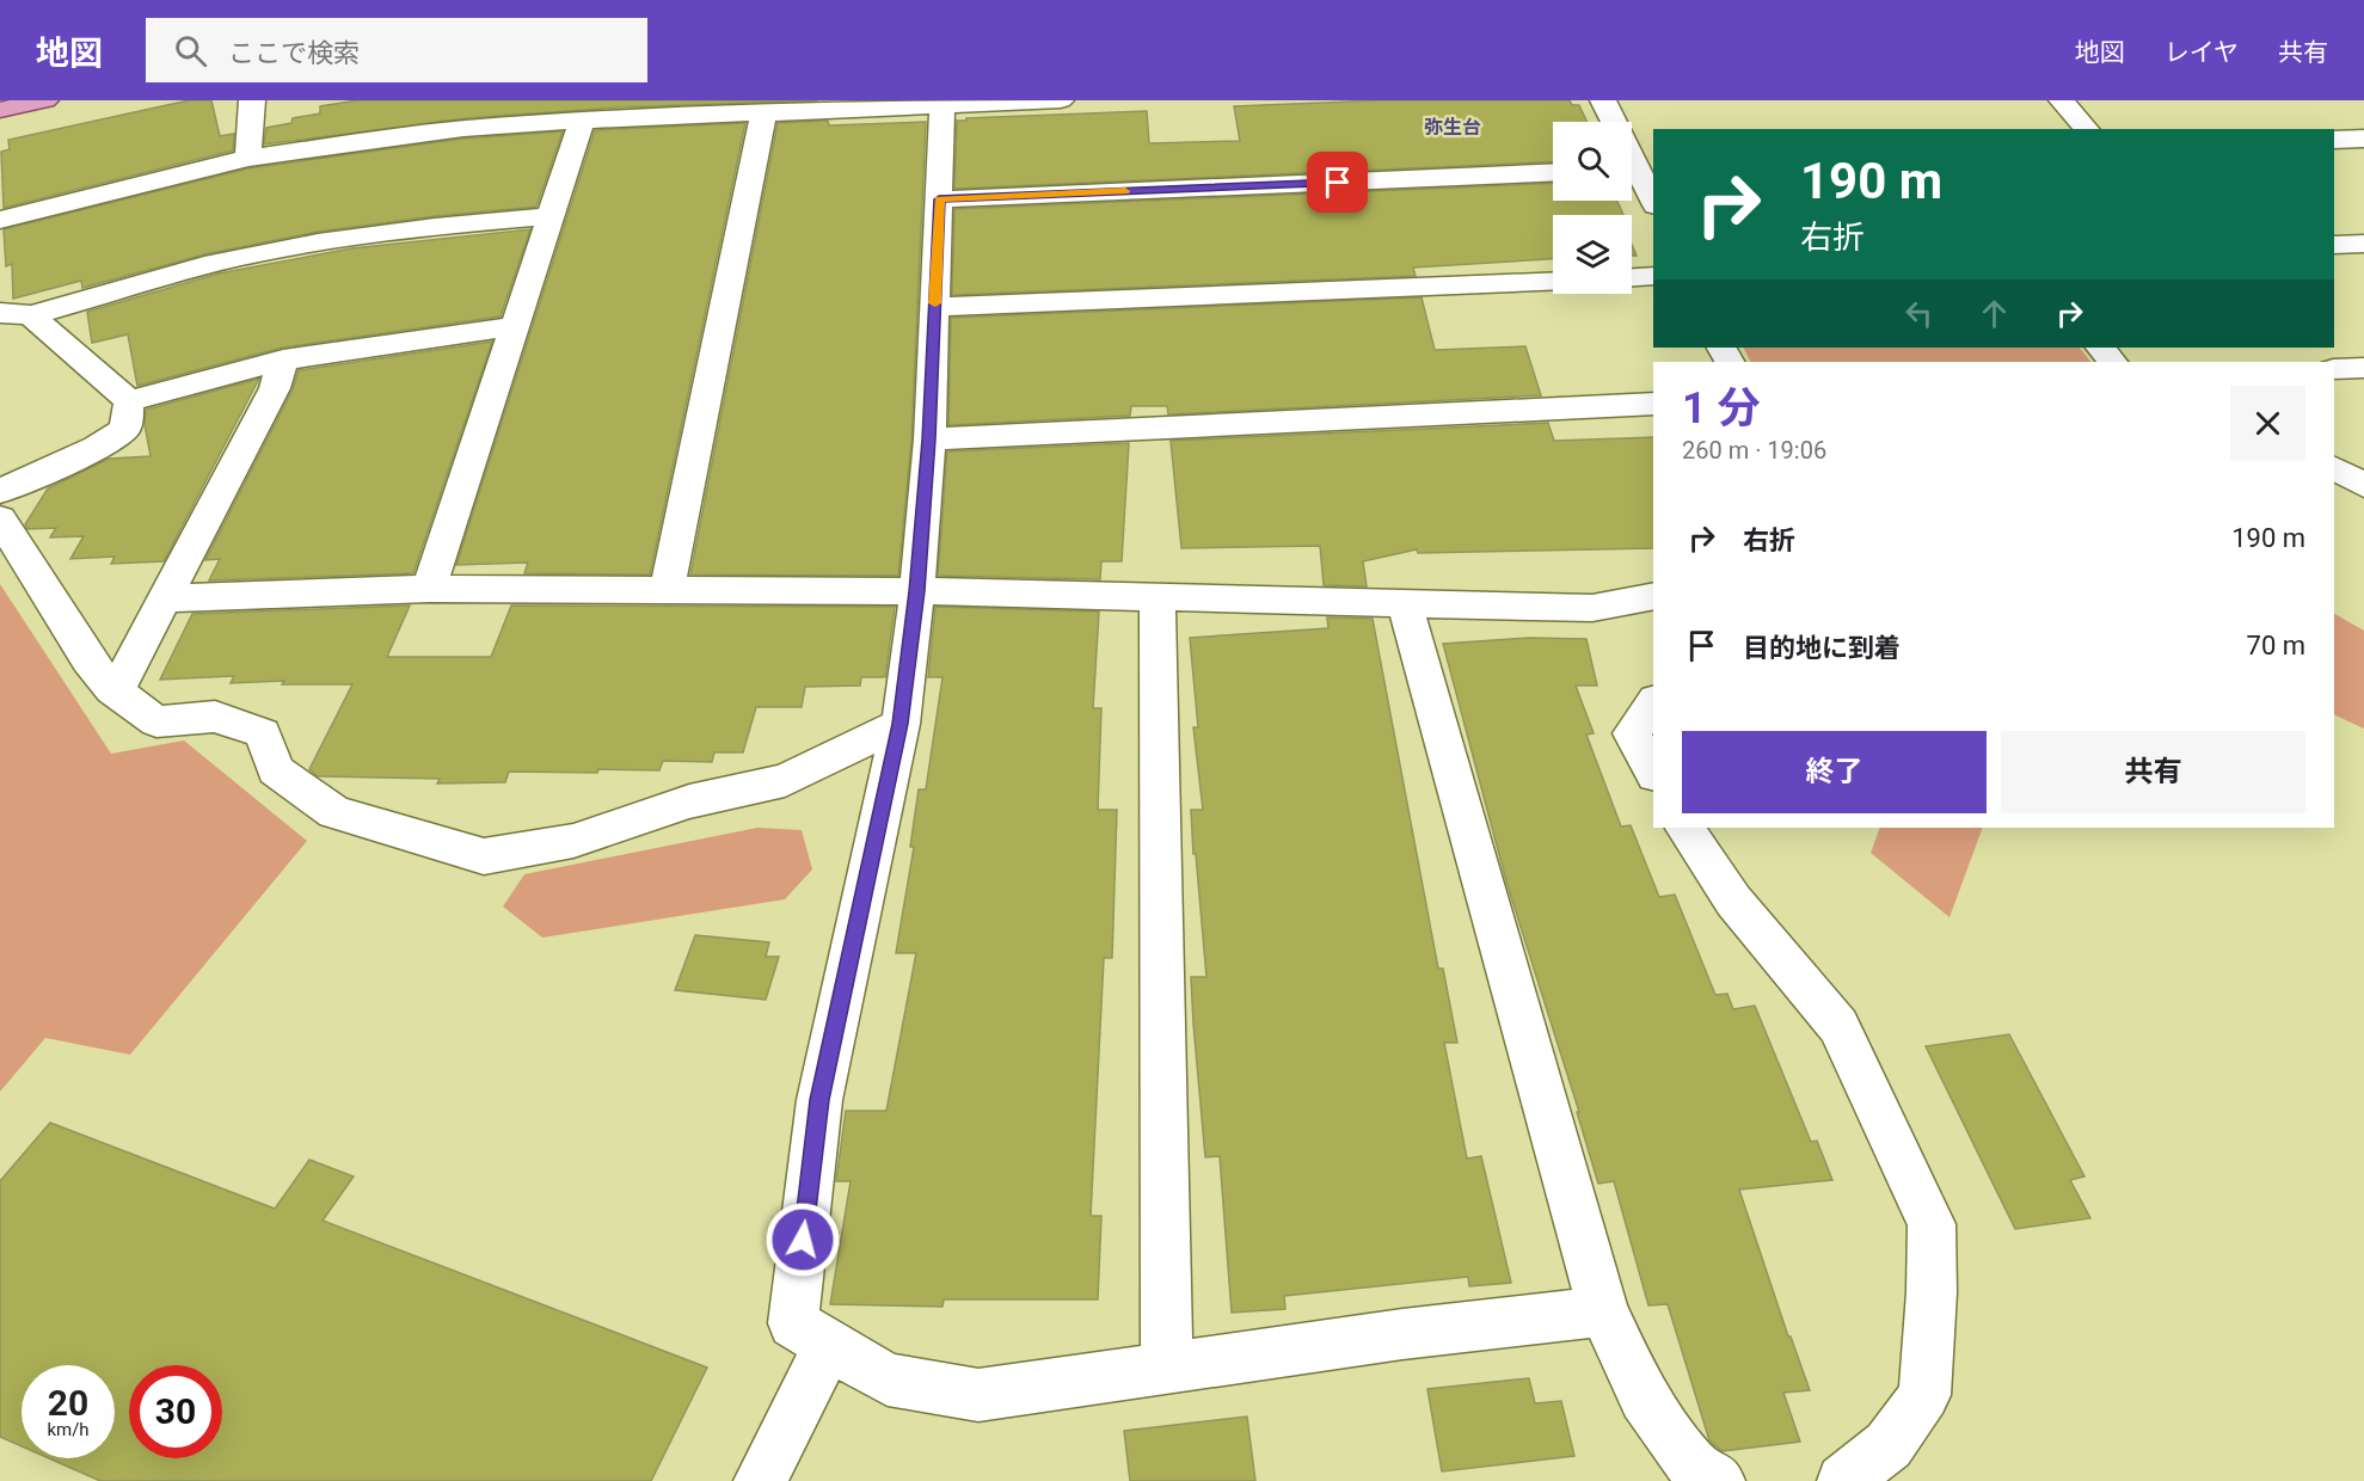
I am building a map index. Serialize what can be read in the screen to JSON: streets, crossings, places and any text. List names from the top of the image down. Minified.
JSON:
{"districts":["弥生台"],"page":{"header":"地図","search":"ここで検索","nav":["地図","レイヤ","共有"],"turn":["190 m","右折"],"heading":["1 分","260 m · 19:06"],"list":[{"name":"右折","value":"190 m"},{"name":"目的地に到着","value":"70 m"}],"buttons":["終了","共有"],"speed":"20 km/h","limit":"30"}}
